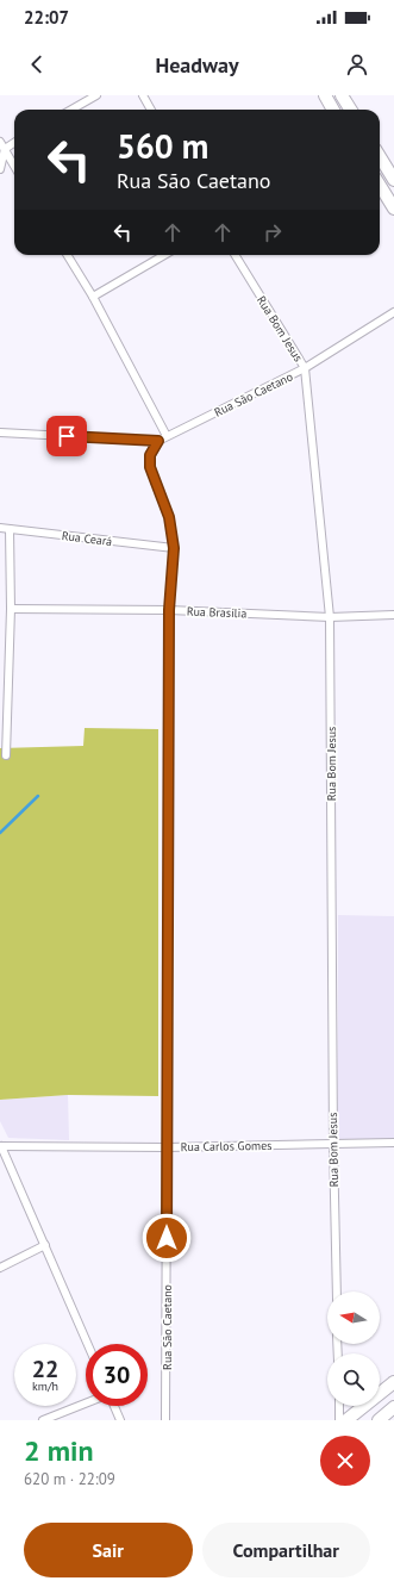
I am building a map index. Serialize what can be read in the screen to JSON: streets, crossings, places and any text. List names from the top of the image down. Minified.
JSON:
{"streets":{"street":["Rua Bom Jesus","Rua São Caetano","Rua Ceará","Rua Brasília","Rua Carlos Gomes"]},"crossings":[["Rua Bom Jesus","Rua São Caetano"],["Rua Bom Jesus","Rua Brasília"],["Rua Bom Jesus","Rua Carlos Gomes"],["Rua São Caetano","Rua Ceará"],["Rua São Caetano","Rua Brasília"],["Rua São Caetano","Rua Carlos Gomes"]],"north":"left","page":{"status":"22:07","header":"Headway","turn":["560 m","Rua São Caetano"],"speed":"22 km/h","limit":"30","heading":["2 min","620 m · 22:09"],"buttons":["Sair","Compartilhar"]}}
